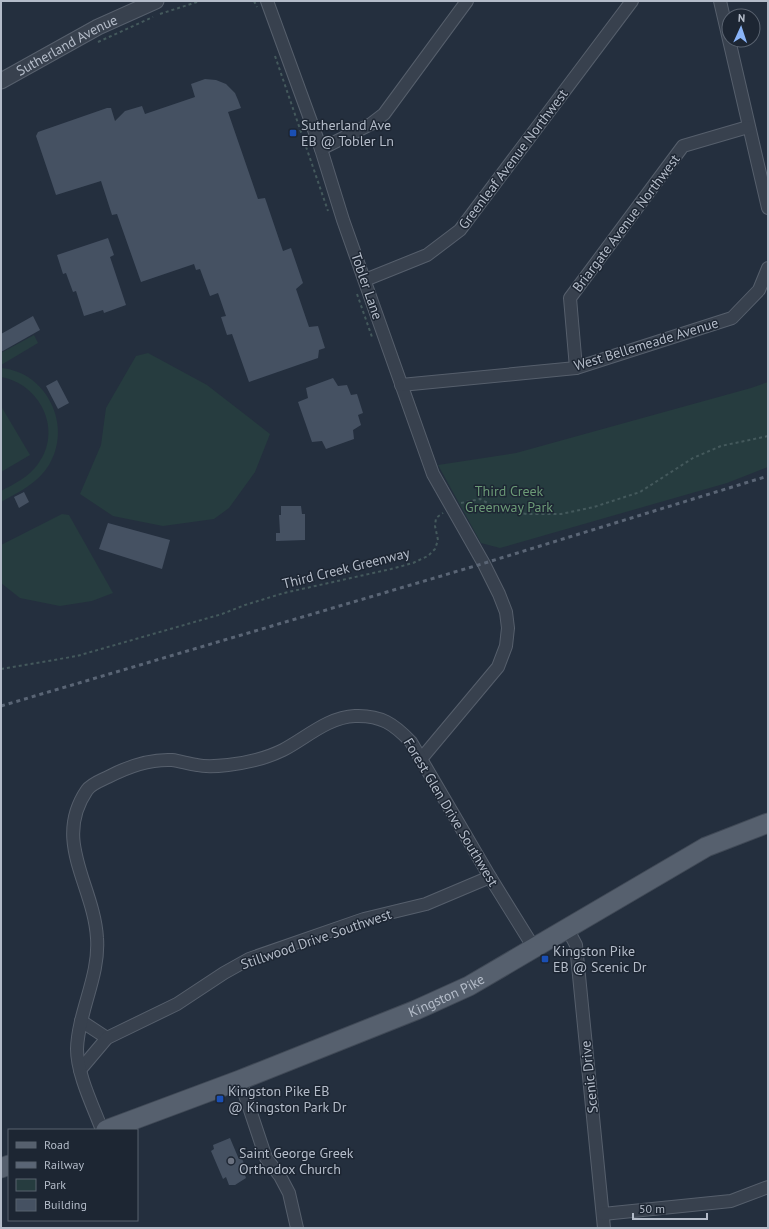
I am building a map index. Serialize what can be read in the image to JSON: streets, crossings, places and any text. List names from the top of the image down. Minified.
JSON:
{"streets":{"main road":["Kingston Pike"],"street":["Sutherland Avenue","Greenleaf Avenue Northwest","Briargate Avenue Northwest","Tobler Lane","West Bellemeade Avenue","Forest Glen Drive Southwest","Stillwood Drive Southwest","Scenic Drive"],"path":["Third Creek Greenway"]},"crossings":[["Greenleaf Avenue Northwest","Tobler Lane"],["Briargate Avenue Northwest","West Bellemeade Avenue"],["Tobler Lane","West Bellemeade Avenue"],["Tobler Lane","Third Creek Greenway"],["Tobler Lane","Forest Glen Drive Southwest"],["Forest Glen Drive Southwest","Stillwood Drive Southwest"],["Forest Glen Drive Southwest","Kingston Pike"],["Kingston Pike","Scenic Drive"]],"parks":["Third Creek Greenway Park"],"places":{"transit":["Sutherland Ave EB @ Tobler Ln","Kingston Pike EB @ Scenic Dr","Kingston Pike EB @ Kingston Park Dr"],"other":["Saint George Greek Orthodox Church"]},"legend":["Road","Railway","Park","Building"],"scale_bar":"50 m","north":"top"}
